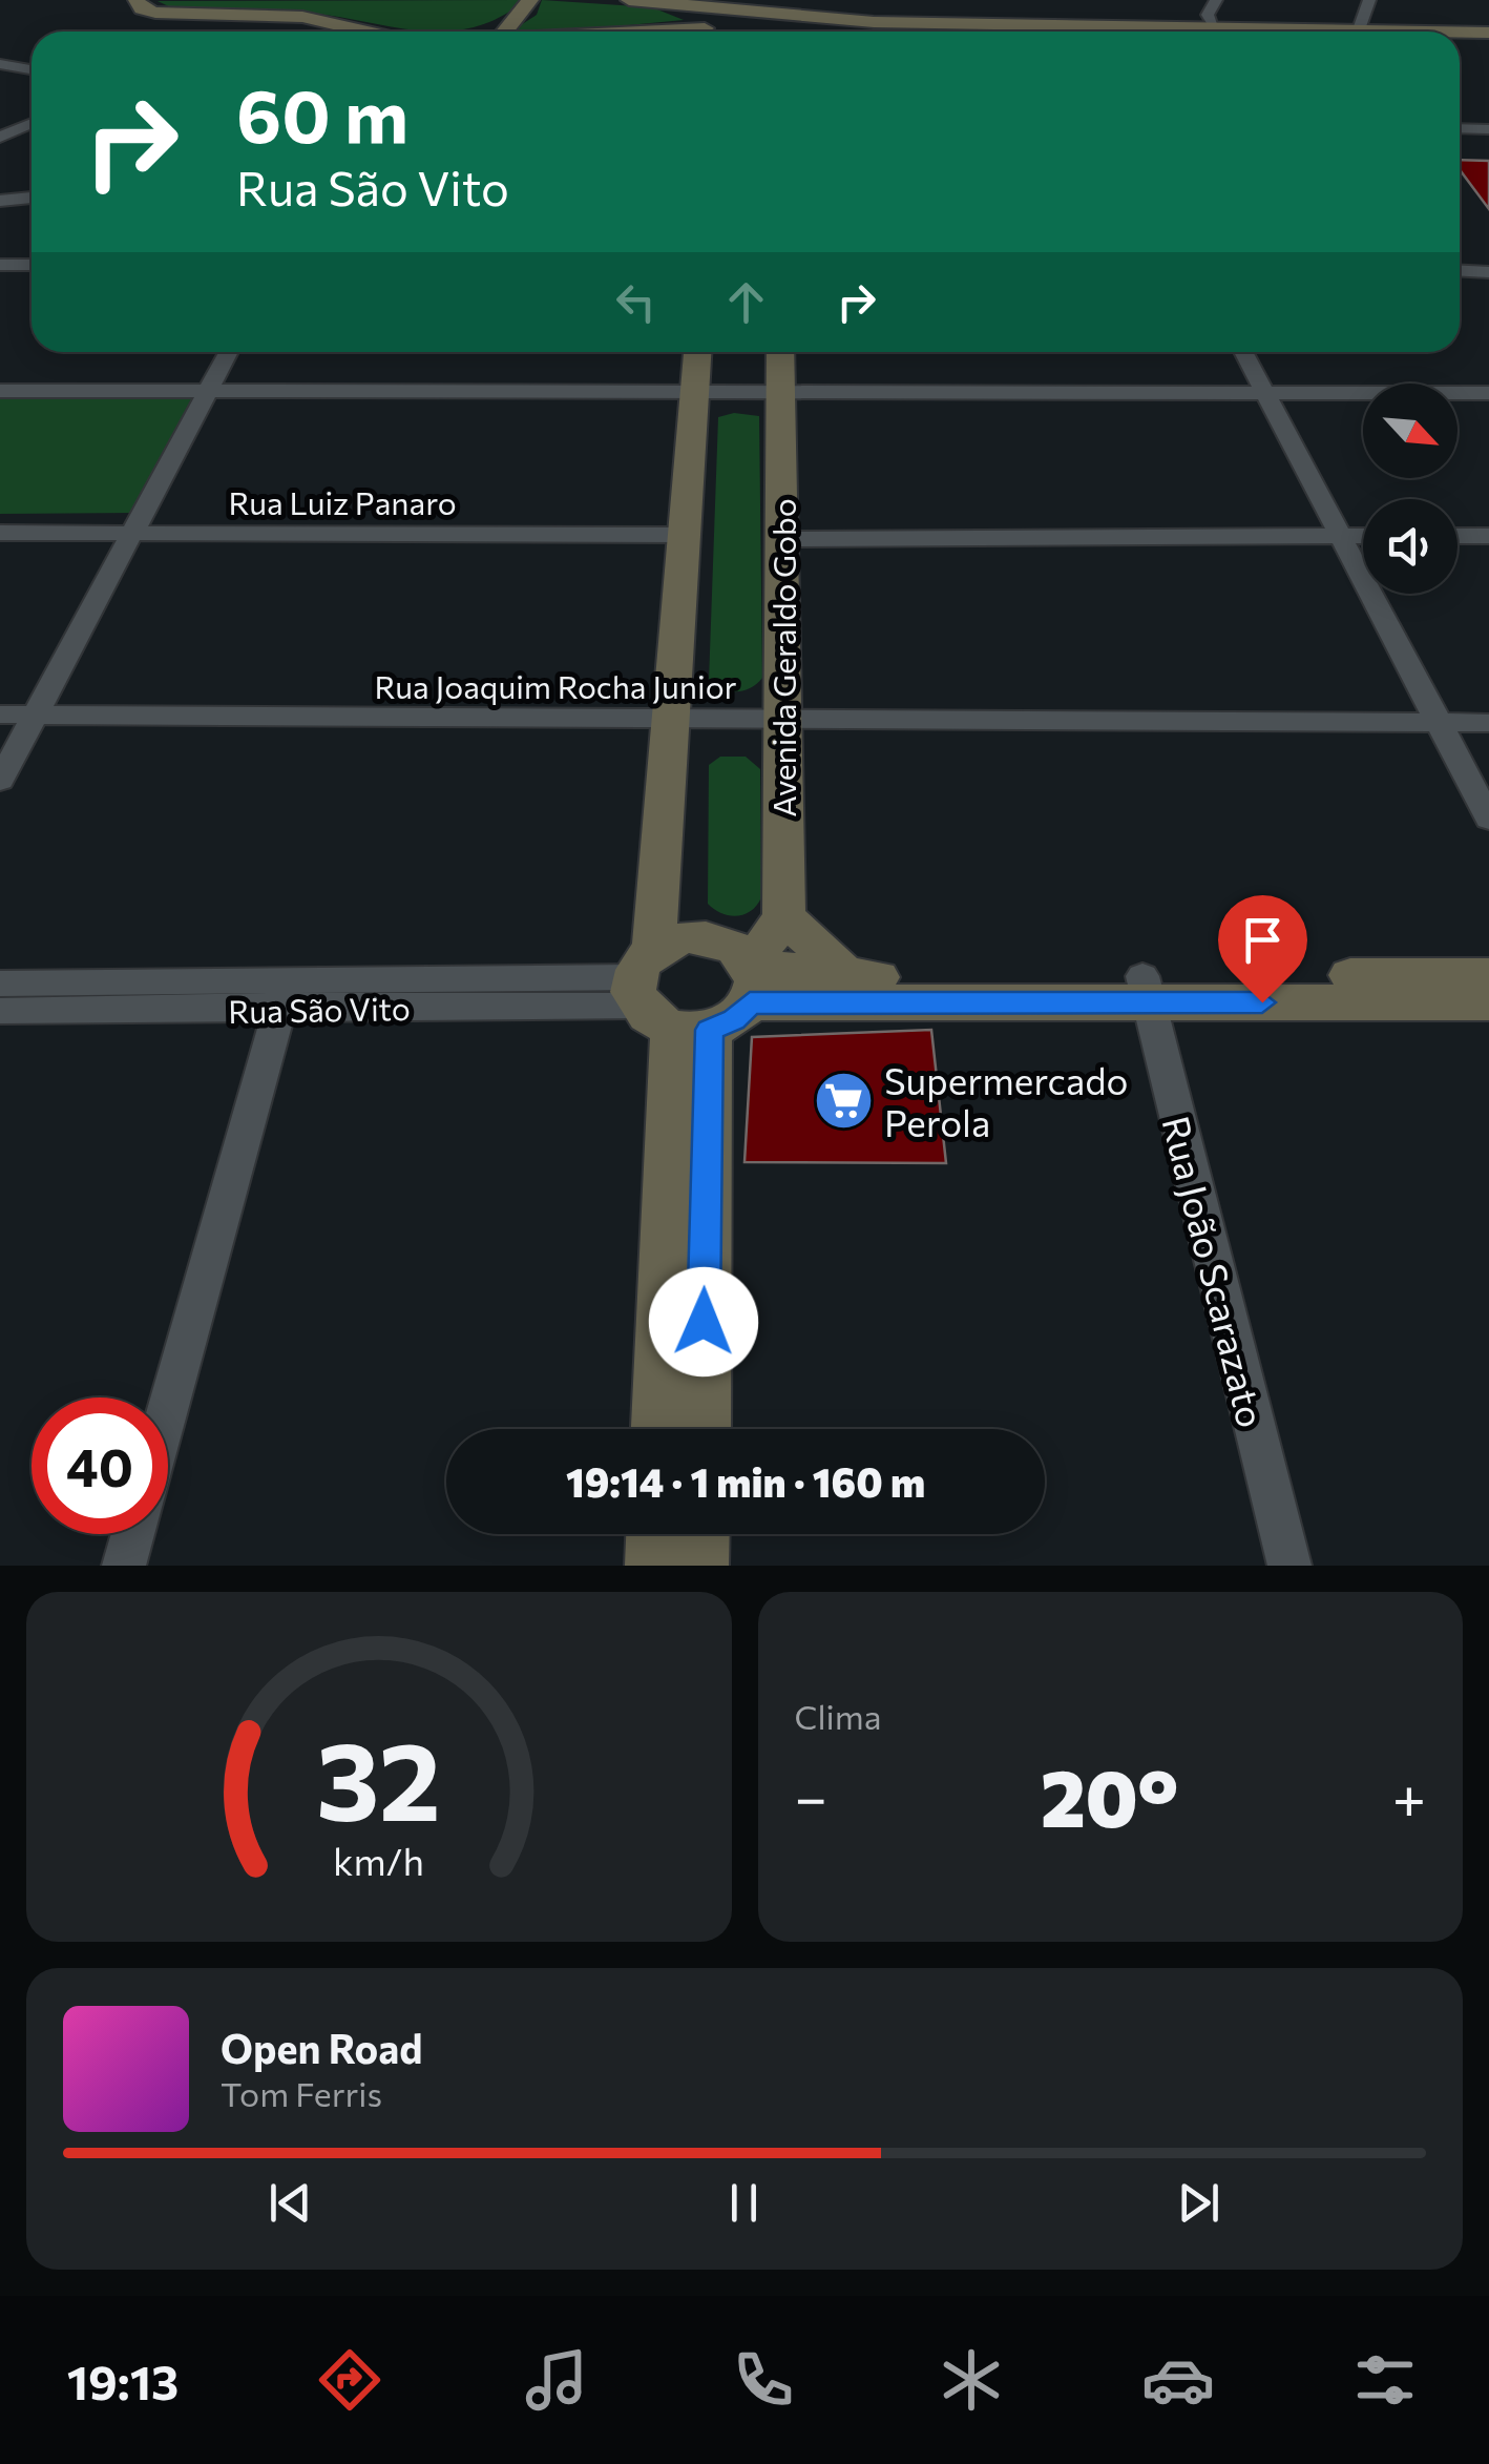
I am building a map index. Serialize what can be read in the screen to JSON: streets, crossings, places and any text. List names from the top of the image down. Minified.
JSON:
{"streets":{"street":["Rua Luiz Panaro","Avenida Geraldo Gobo","Rua Joaquim Rocha Junior","Rua São Vito","Rua João Scarazato"]},"crossings":[["Avenida Geraldo Gobo","Rua Joaquim Rocha Junior"],["Rua São Vito","Rua João Scarazato"]],"places":{"supermarket":["Supermercado Perola"]},"north":"bottom right","page":{"turn":["60 m","Rua São Vito"],"limit":"40","trip":"19:14 · 1 min · 160 m","tile":"Clima","heat":["−","20°","+"],"song":["Open Road","Tom Ferris"],"tabs":"19:13","gauge":["32","km/h"]}}
